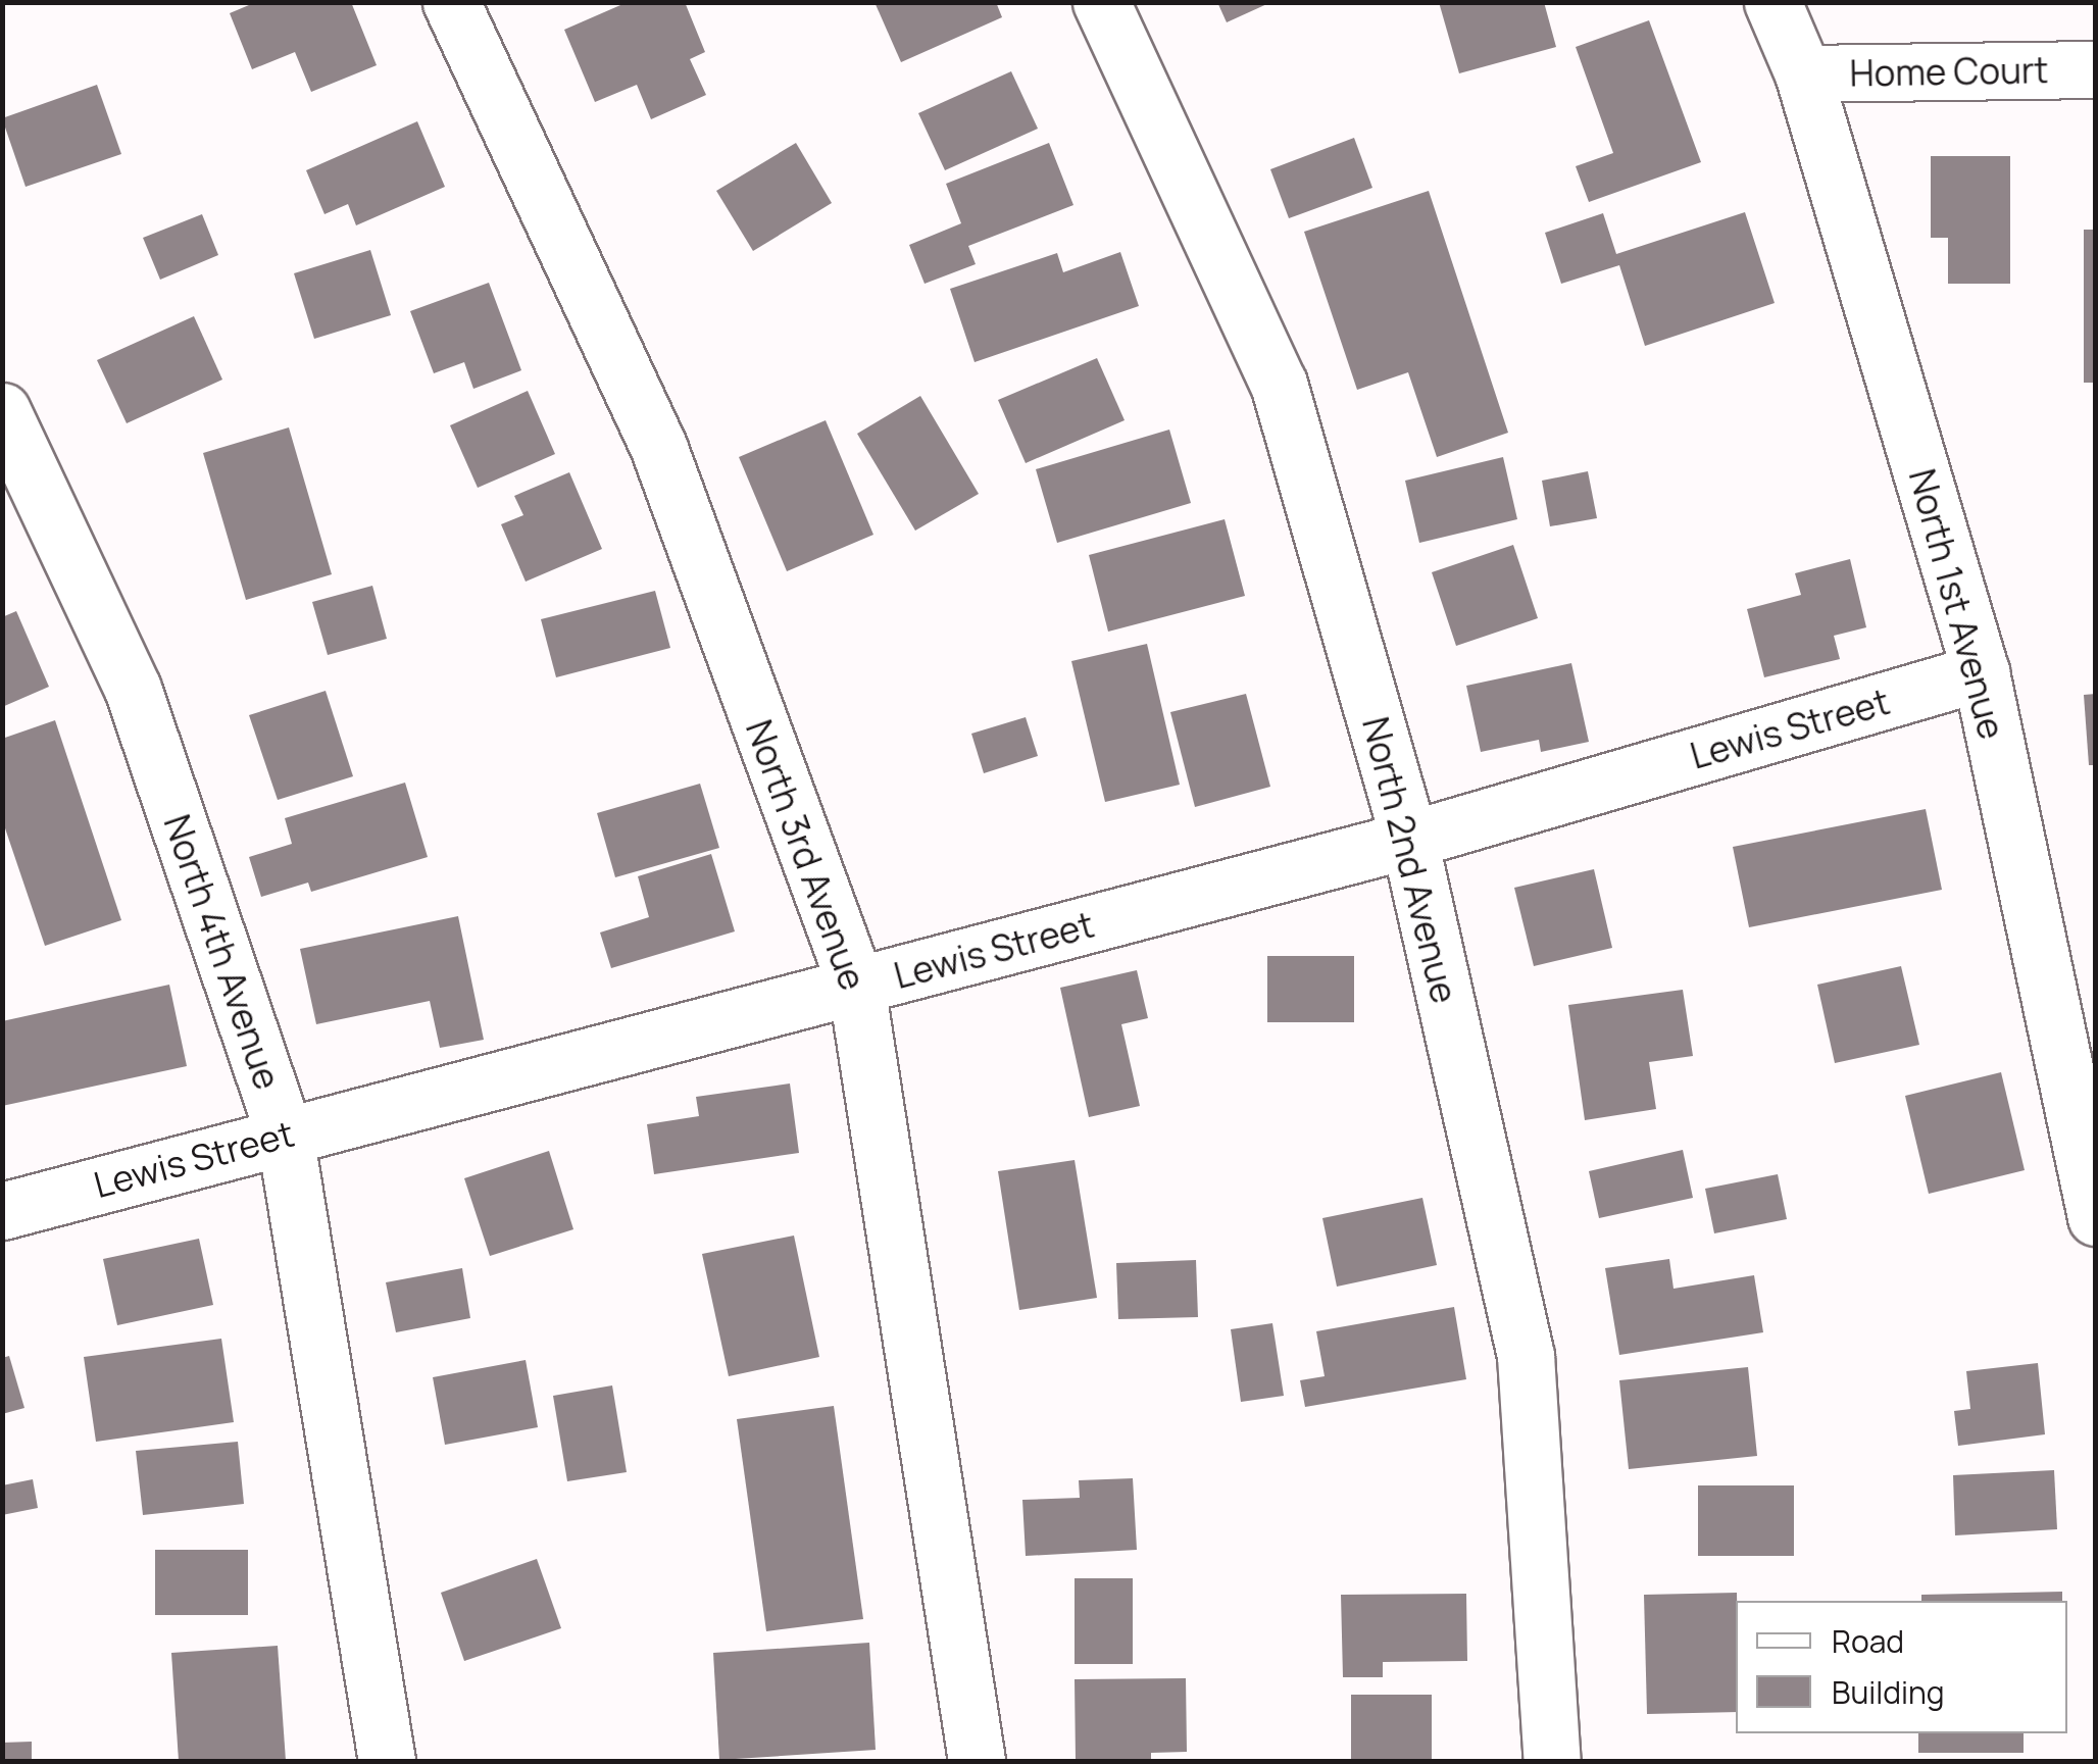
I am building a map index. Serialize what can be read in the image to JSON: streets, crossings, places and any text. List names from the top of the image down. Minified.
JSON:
{"streets":{"street":["Home Court","North 1st Avenue","Lewis Street","North 3rd Avenue","North 2nd Avenue","North 4th Avenue"]},"crossings":[["Home Court","North 1st Avenue"],["North 1st Avenue","Lewis Street"],["Lewis Street","North 3rd Avenue"],["Lewis Street","North 2nd Avenue"],["Lewis Street","North 4th Avenue"]],"legend":["Road","Building"]}
